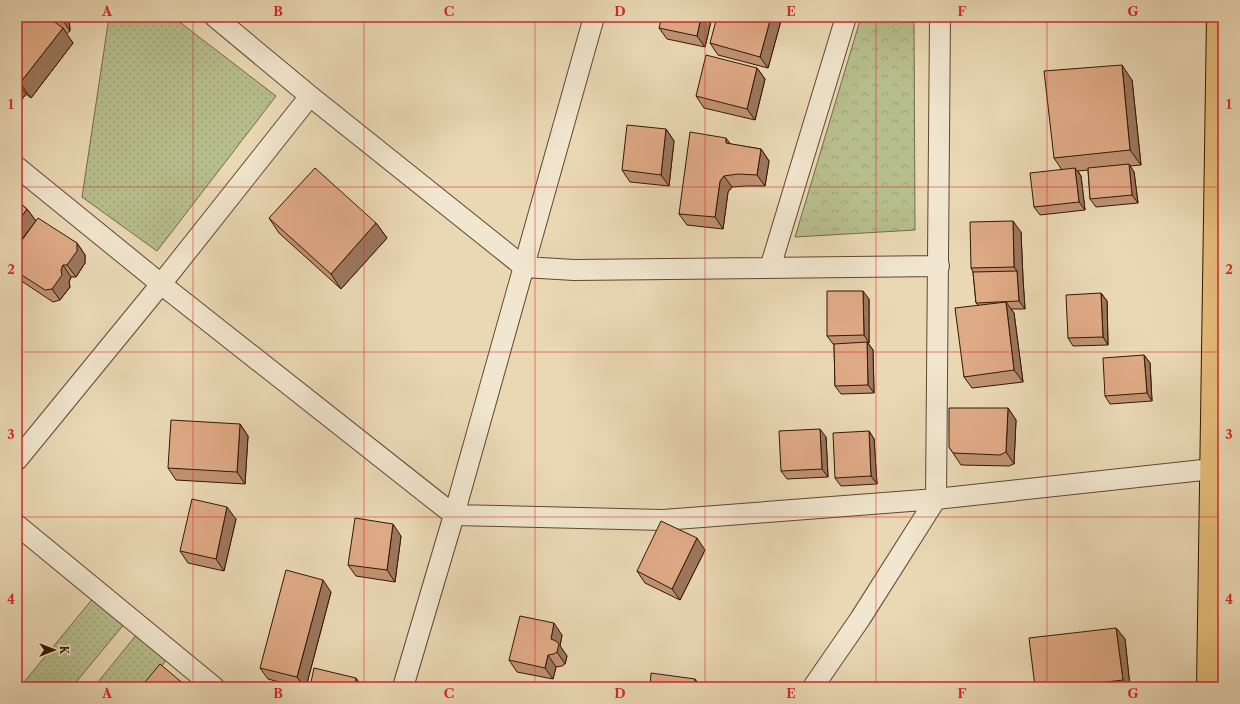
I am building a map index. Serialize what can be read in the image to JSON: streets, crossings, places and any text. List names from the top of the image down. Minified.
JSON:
{"north":"right","grid":{"columns":["A","B","C","D","E","F","G"],"rows":["1","2","3","4"]}}
